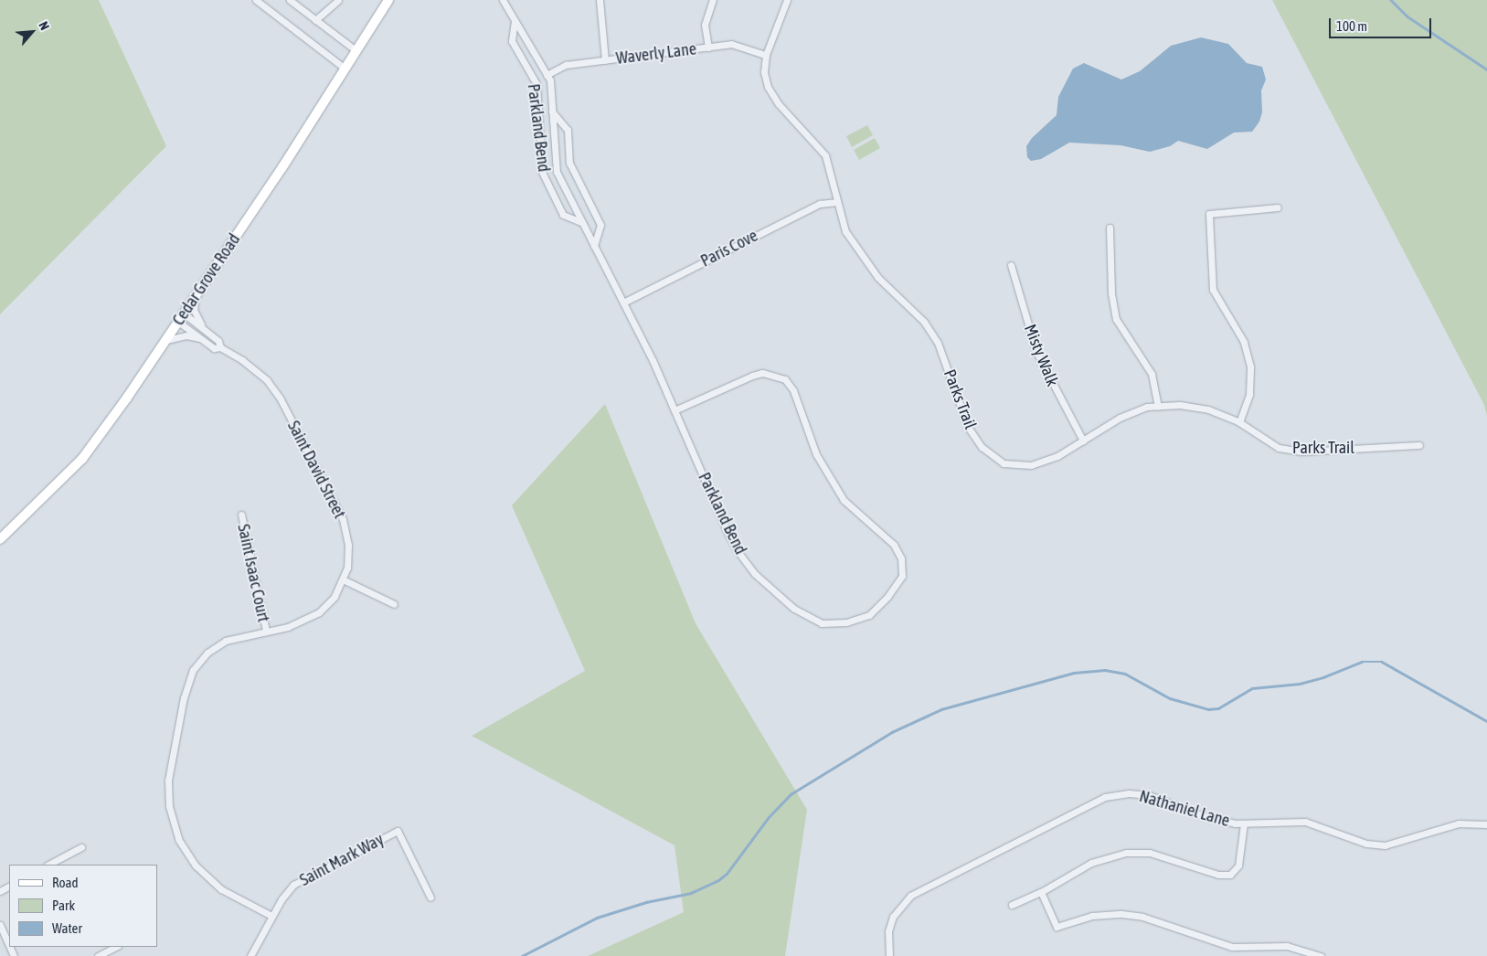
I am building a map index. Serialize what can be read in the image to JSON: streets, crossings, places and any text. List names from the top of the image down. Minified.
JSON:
{"streets":{"main road":["Cedar Grove Road"],"street":["Waverly Lane","Parkland Bend","Paris Cove","Misty Walk","Parks Trail","Saint David Street","Saint Isaac Court","Nathaniel Lane","Saint Mark Way"]},"crossings":[["Waverly Lane","Parkland Bend"],["Waverly Lane","Parks Trail"],["Parkland Bend","Paris Cove"],["Paris Cove","Parks Trail"],["Cedar Grove Road","Saint David Street"],["Misty Walk","Parks Trail"],["Saint David Street","Saint Isaac Court"],["Saint David Street","Saint Mark Way"]],"legend":["Road","Park","Water"],"scale_bar":"100 m","north":"top right"}
